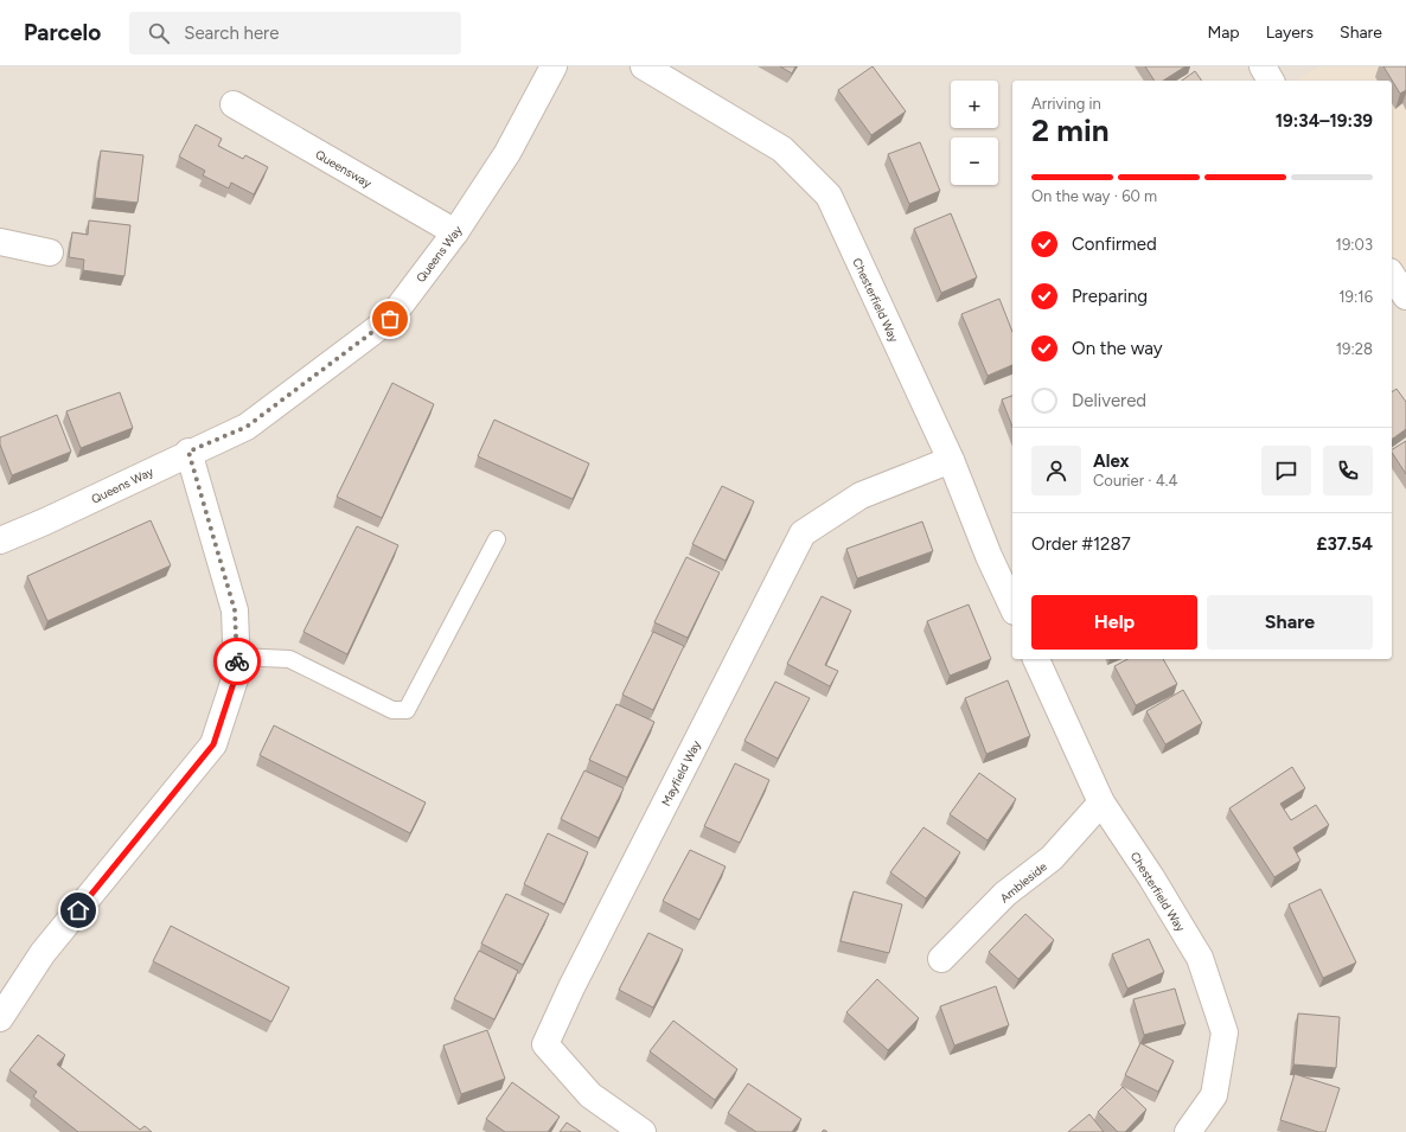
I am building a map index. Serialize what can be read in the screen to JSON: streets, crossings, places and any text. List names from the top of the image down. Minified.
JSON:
{"streets":{"street":["Queensway","Queens Way","Chesterfield Way","Mayfield Way","Ambleside"]},"crossings":[["Queensway","Queens Way"],["Chesterfield Way","Mayfield Way"],["Chesterfield Way","Ambleside"]],"page":{"header":"Parcelo","search":"Search here","nav":["Map","Layers","Share"],"map_buttons":["+","−"],"heading":["2 min","Arriving in","19:34–19:39"],"panel":["Alex","Courier · 4.4","Order #1287","£37.54"],"bar":"On the way · 60 m","list":[["Confirmed","19:03"],["Preparing","19:16"],["On the way","19:28"],"Delivered"],"buttons":["Help","Share"]}}
